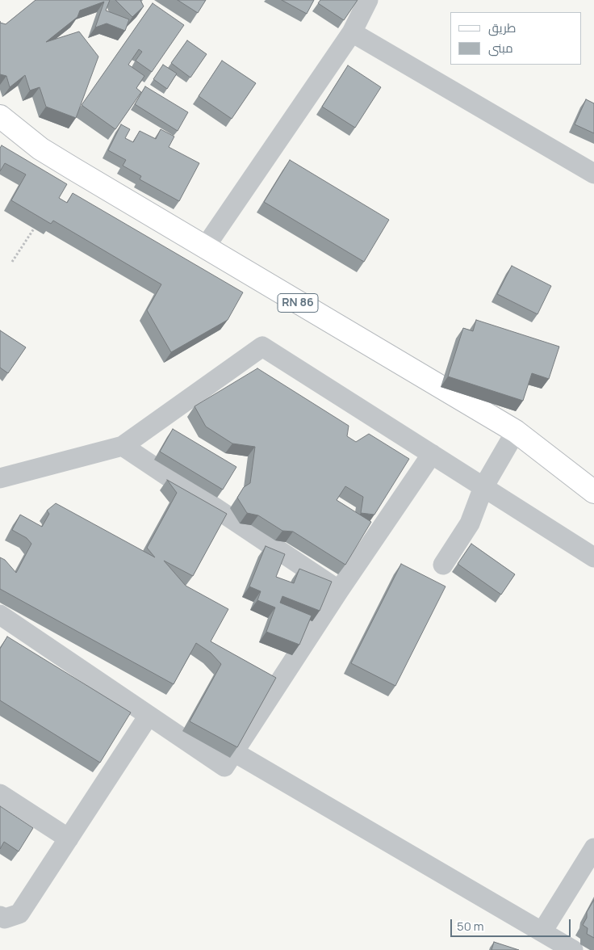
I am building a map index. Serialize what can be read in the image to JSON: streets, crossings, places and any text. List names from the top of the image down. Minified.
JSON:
{"streets":{"main road":["RN 86"]},"legend":["طريق","مبنى"],"scale_bar":"50 m"}
